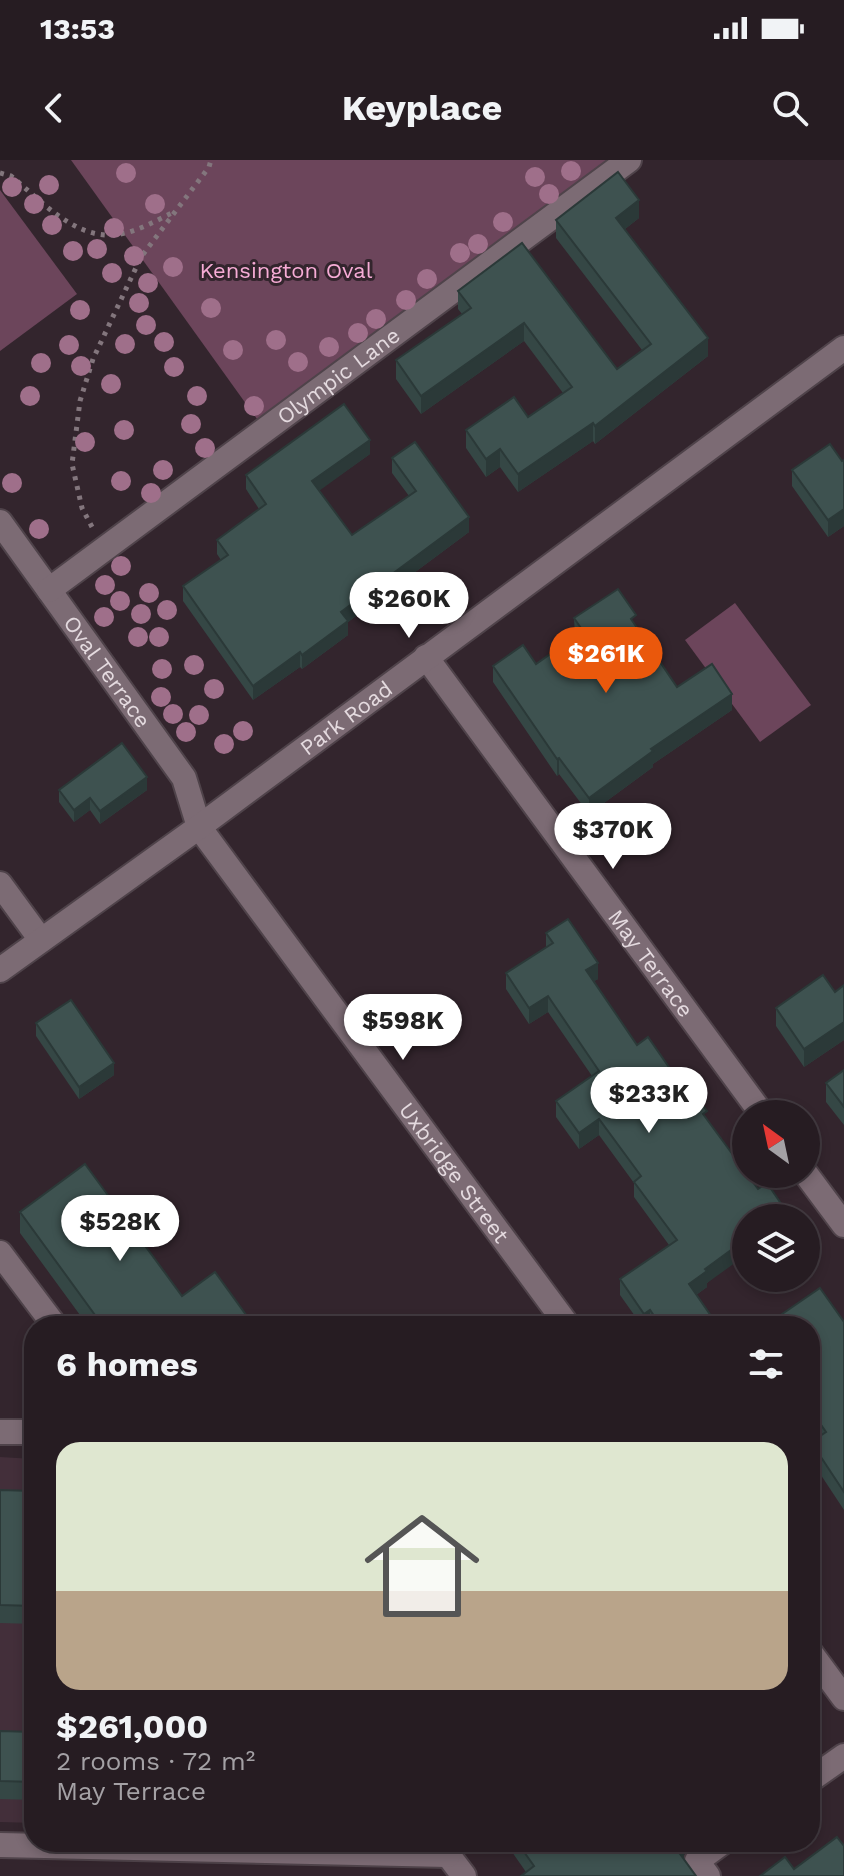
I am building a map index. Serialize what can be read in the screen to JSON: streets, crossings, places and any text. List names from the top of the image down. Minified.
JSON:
{"streets":{"street":["Olympic Lane","Oval Terrace","Park Road","May Terrace","Uxbridge Street"]},"crossings":[["Olympic Lane","Oval Terrace"],["Oval Terrace","Park Road"],["Oval Terrace","Uxbridge Street"],["Park Road","May Terrace"],["Park Road","Uxbridge Street"]],"parks":["Kensington Oval"],"north":"top left","page":{"status":"13:53","header":"Keyplace","price":["$260K","$261K","$370K","$598K","$233K","$528K"],"heading":"6 homes","list":[{"name":"$261,000","note":"2 rooms · 72 m² · May Terrace"}]}}
